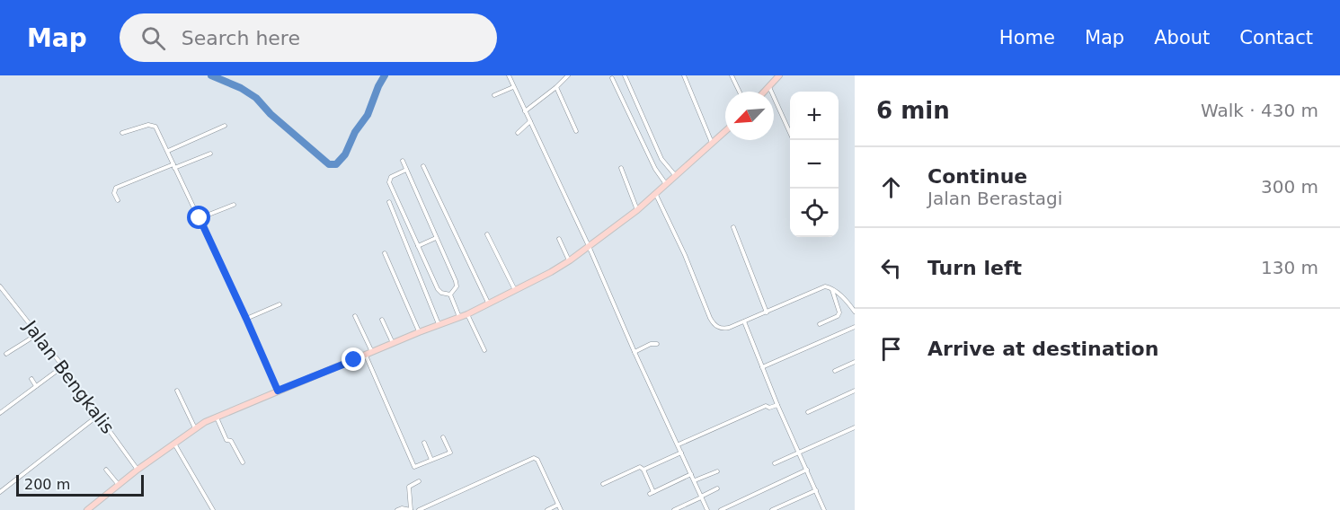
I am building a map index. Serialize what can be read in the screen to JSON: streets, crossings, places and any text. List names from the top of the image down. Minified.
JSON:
{"streets":{"street":["Jalan Bengkalis"]},"scale_bar":"200 m","north":"bottom left","page":{"header":"Map","search":"Search here","nav":["Home","Map","About","Contact"],"heading":["6 min","Walk · 430 m"],"map_buttons":["+","−"],"list":[["Continue","Jalan Berastagi","300 m"],["Turn left","130 m"],"Arrive at destination"],"scale":"200 m"}}
